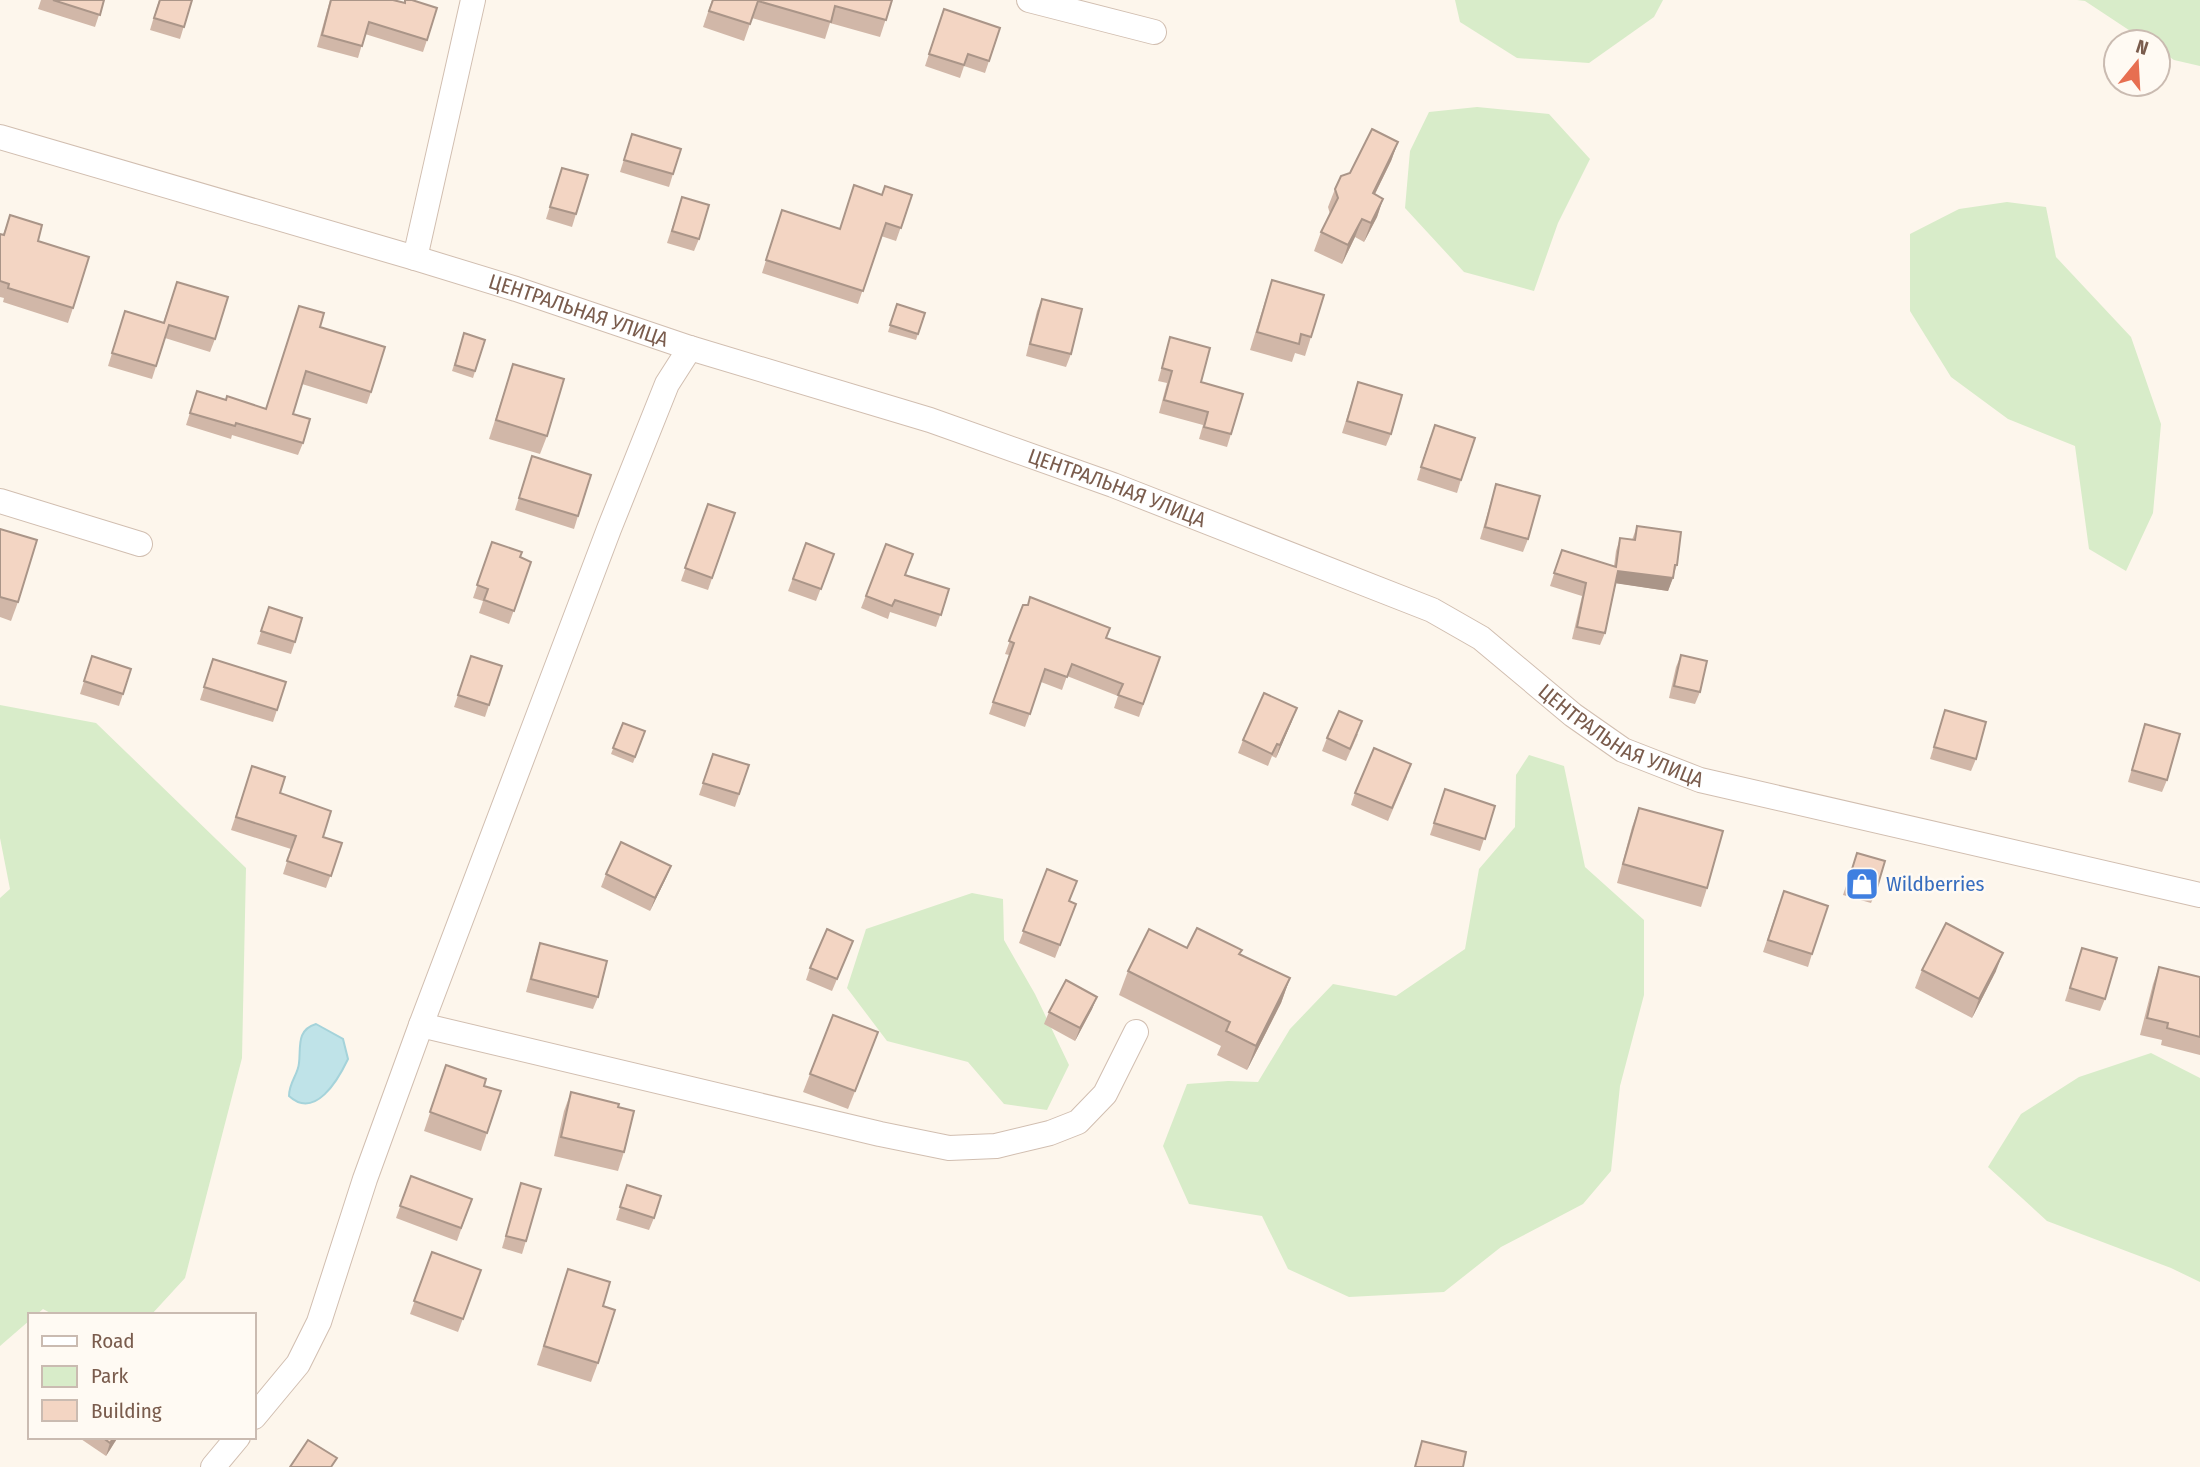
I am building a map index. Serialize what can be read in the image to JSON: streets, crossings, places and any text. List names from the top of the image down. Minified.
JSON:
{"streets":{"street":["ЦЕНТРАЛЬНАЯ УЛИЦА"]},"places":{"shop":["Wildberries"]},"legend":["Road","Park","Building"],"north":"top"}
